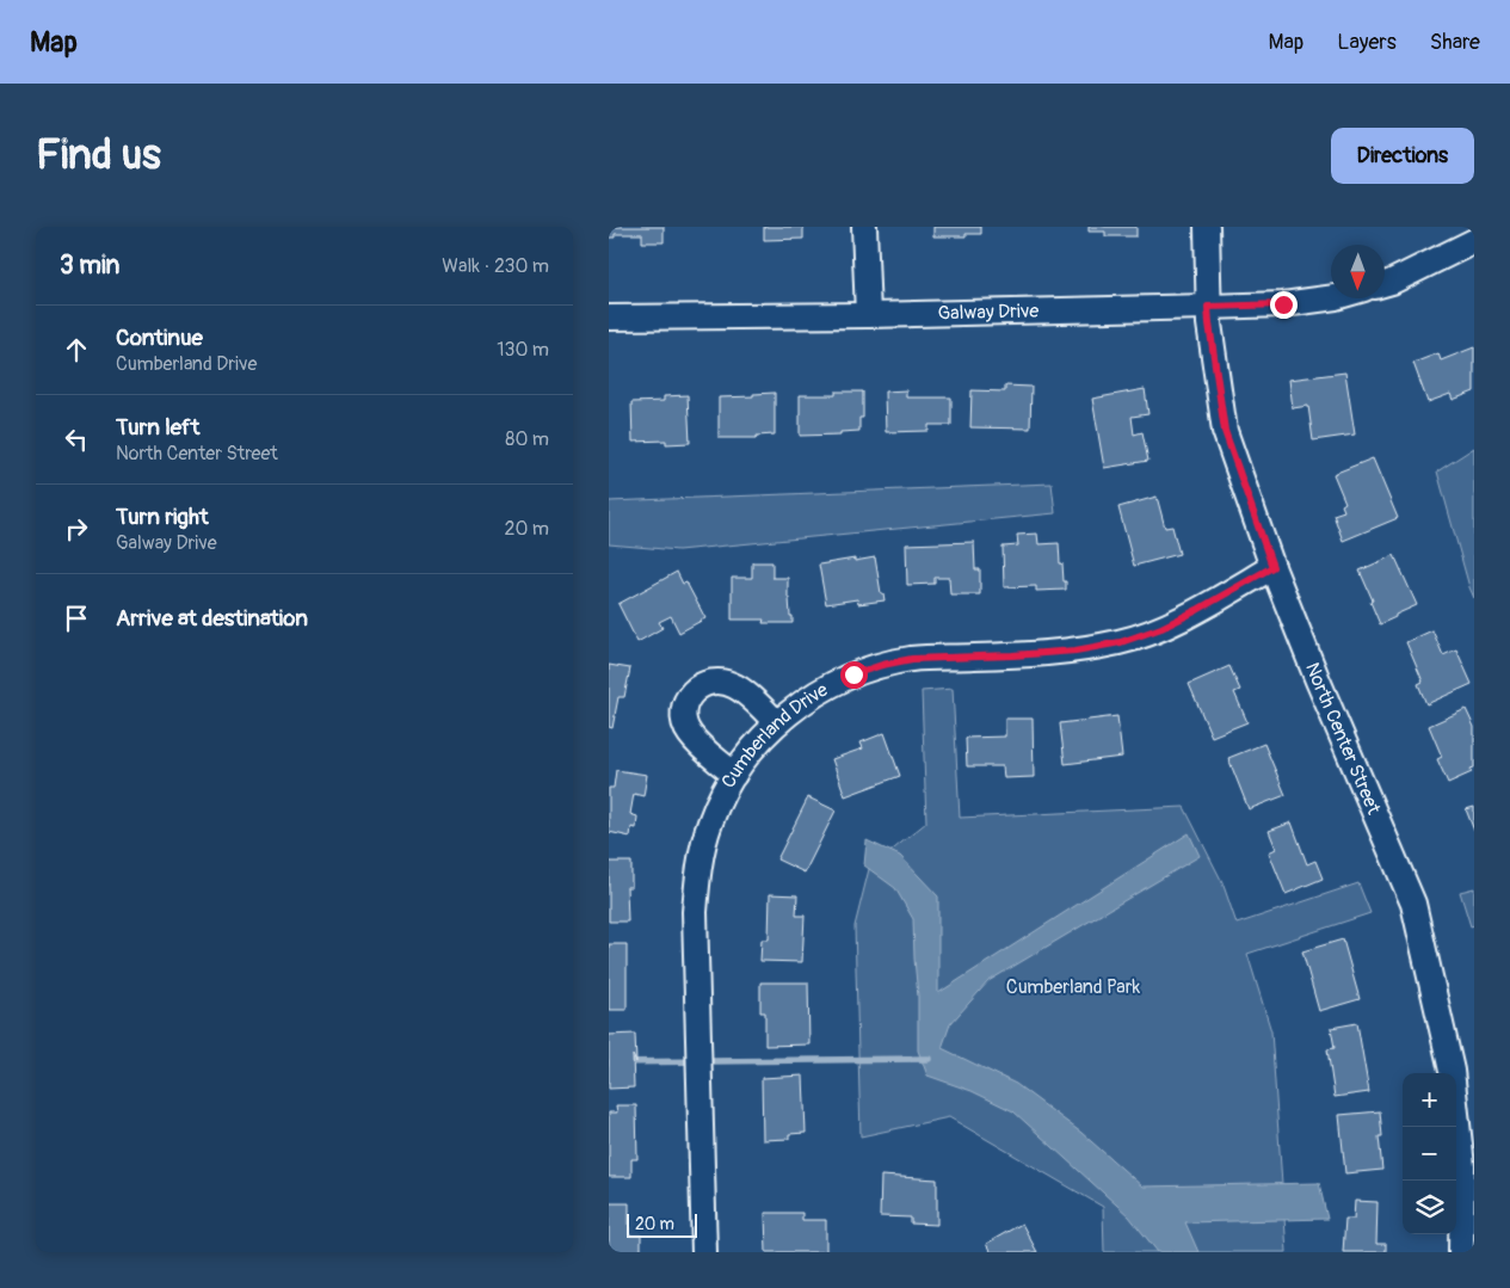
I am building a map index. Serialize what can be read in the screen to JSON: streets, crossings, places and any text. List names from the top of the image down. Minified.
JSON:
{"streets":{"street":["Galway Drive","North Center Street","Cumberland Drive"]},"crossings":[["Galway Drive","North Center Street"],["North Center Street","Cumberland Drive"]],"parks":["Cumberland Park"],"scale_bar":"20 m","north":"bottom","page":{"header":"Map","nav":["Map","Layers","Share"],"buttons":"Directions","title":"Find us","heading":["3 min","Walk · 230 m"],"list":[["Continue","Cumberland Drive","130 m"],["Turn left","North Center Street","80 m"],["Turn right","Galway Drive","20 m"],"Arrive at destination"],"map_buttons":["+","−"],"scale":"20 m"}}
